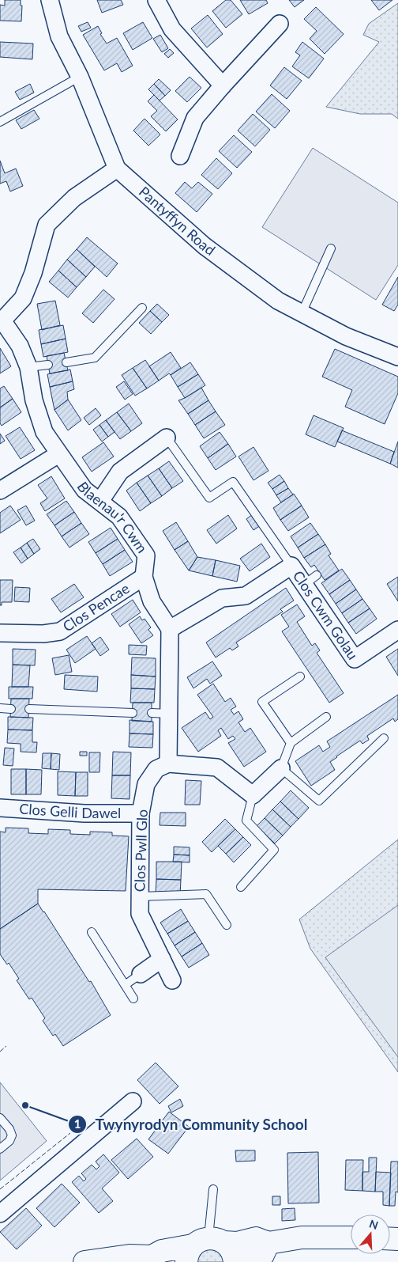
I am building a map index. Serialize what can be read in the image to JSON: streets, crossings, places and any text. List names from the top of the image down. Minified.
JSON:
{"streets":{"street":["Pantyffyn Road","Blaenau'r Cwm","Clos Pencae","Clos Cwm Golau","Clos Gelli Dawel","Clos Pwll Glo"]},"crossings":[["Pantyffyn Road","Blaenau'r Cwm"],["Blaenau'r Cwm","Clos Pencae"],["Blaenau'r Cwm","Clos Cwm Golau"],["Clos Gelli Dawel","Clos Pwll Glo"]],"places":["Twynyrodyn Community School"],"north":"top"}
